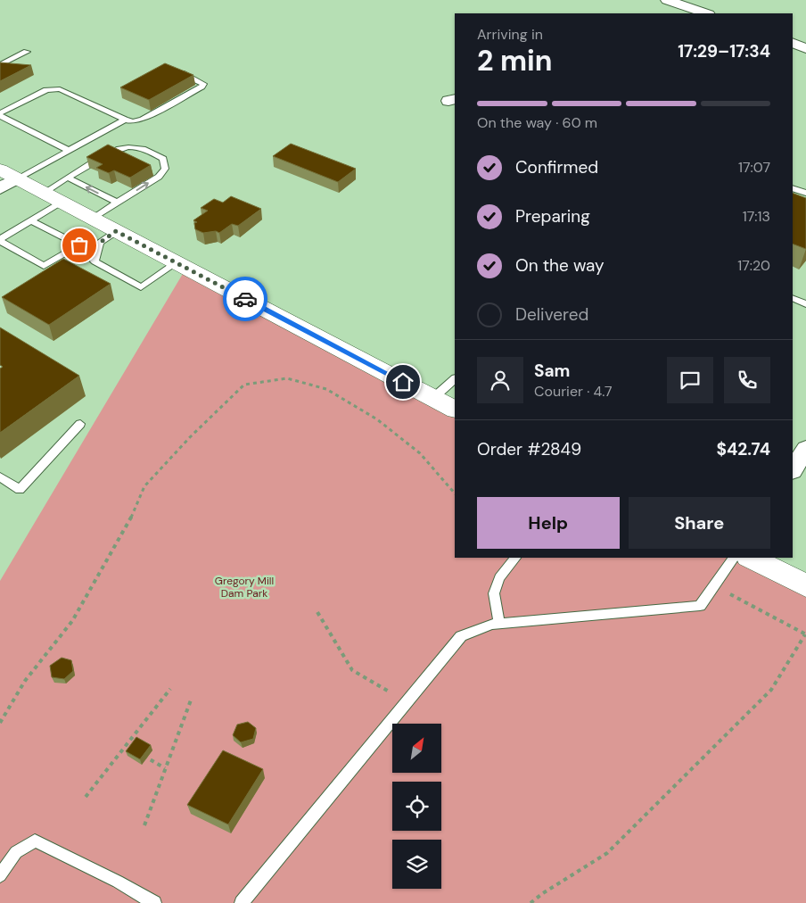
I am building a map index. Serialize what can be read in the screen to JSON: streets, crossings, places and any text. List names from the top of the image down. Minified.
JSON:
{"parks":["Gregory Mill Dam Park"],"north":"top right","page":{"heading":["2 min","Arriving in","17:29–17:34"],"panel":["Sam","Courier · 4.7","Order #2849","$42.74"],"bar":"On the way · 60 m","list":[["Confirmed","17:07"],["Preparing","17:13"],["On the way","17:20"],"Delivered"],"buttons":["Help","Share"]}}
